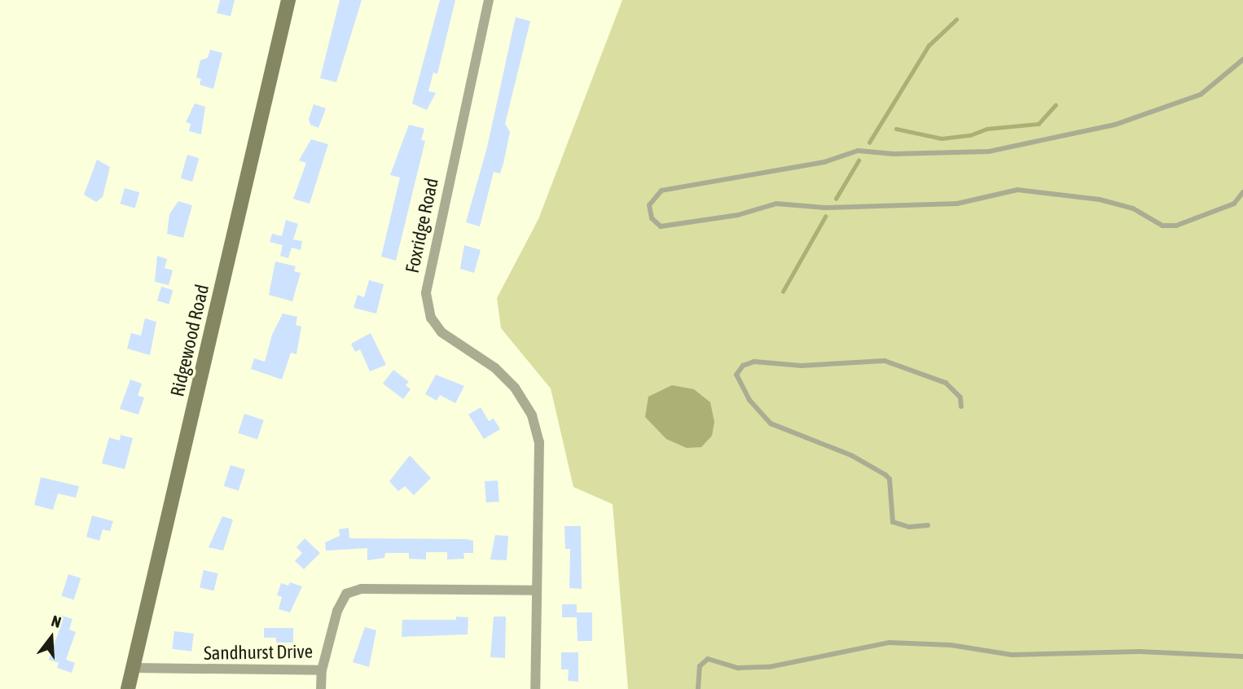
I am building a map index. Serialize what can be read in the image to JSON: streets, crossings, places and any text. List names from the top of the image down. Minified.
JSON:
{"streets":{"main road":["Ridgewood Road"],"street":["Foxridge Road","Sandhurst Drive"]},"crossings":[["Foxridge Road","Sandhurst Drive"],["Ridgewood Road","Sandhurst Drive"]],"north":"top"}
